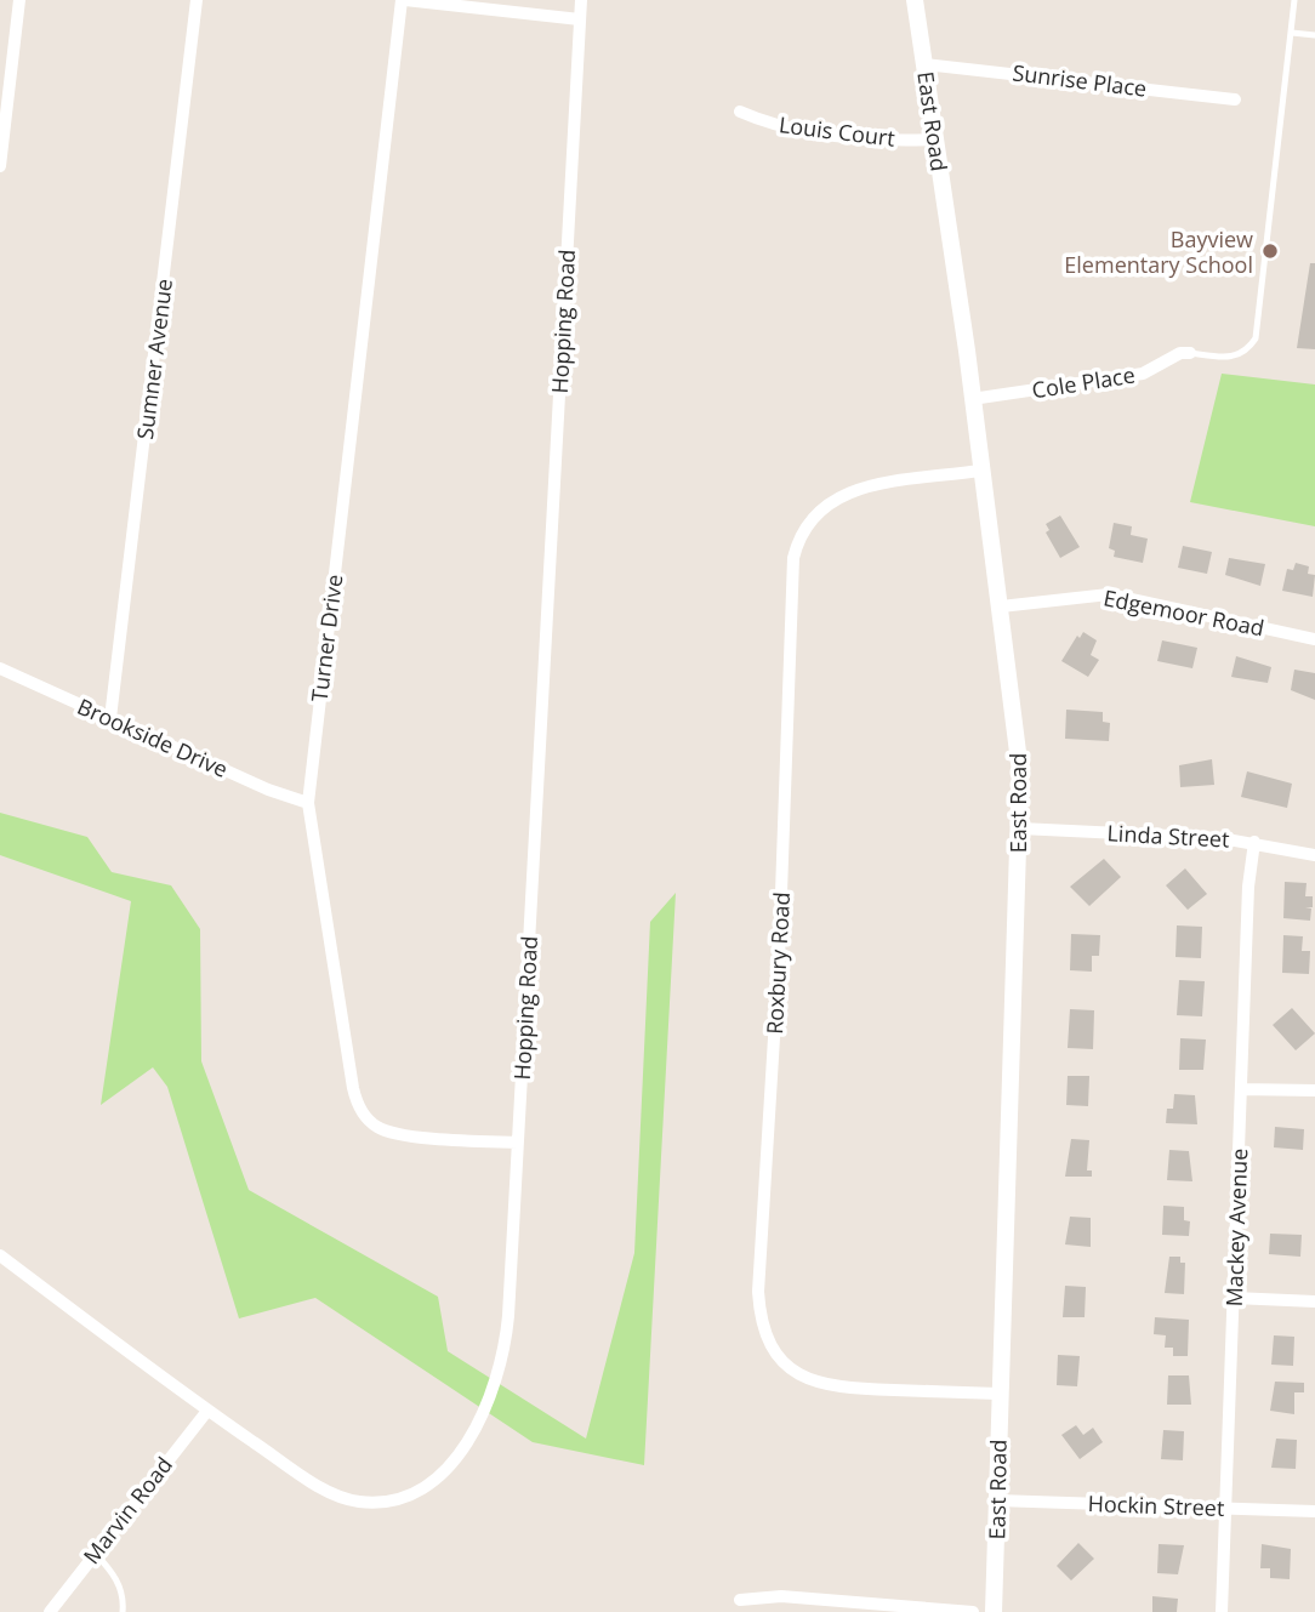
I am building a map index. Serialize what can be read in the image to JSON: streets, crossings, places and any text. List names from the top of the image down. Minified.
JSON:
{"streets":{"street":["Sunrise Place","East Road","Louis Court","Hopping Road","Sumner Avenue","Cole Place","Edgemoor Road","Turner Drive","Brookside Drive","Linda Street","Roxbury Road","Mackey Avenue","Hockin Street","Marvin Road"]},"crossings":[["Sunrise Place","East Road"],["East Road","Louis Court"],["East Road","Cole Place"],["East Road","Edgemoor Road"],["East Road","Linda Street"],["East Road","Roxbury Road"],["East Road","Hockin Street"],["Hopping Road","Turner Drive"],["Hopping Road","Marvin Road"],["Sumner Avenue","Brookside Drive"],["Turner Drive","Brookside Drive"],["Linda Street","Mackey Avenue"],["Mackey Avenue","Hockin Street"]],"places":["Bayview Elementary School"]}
